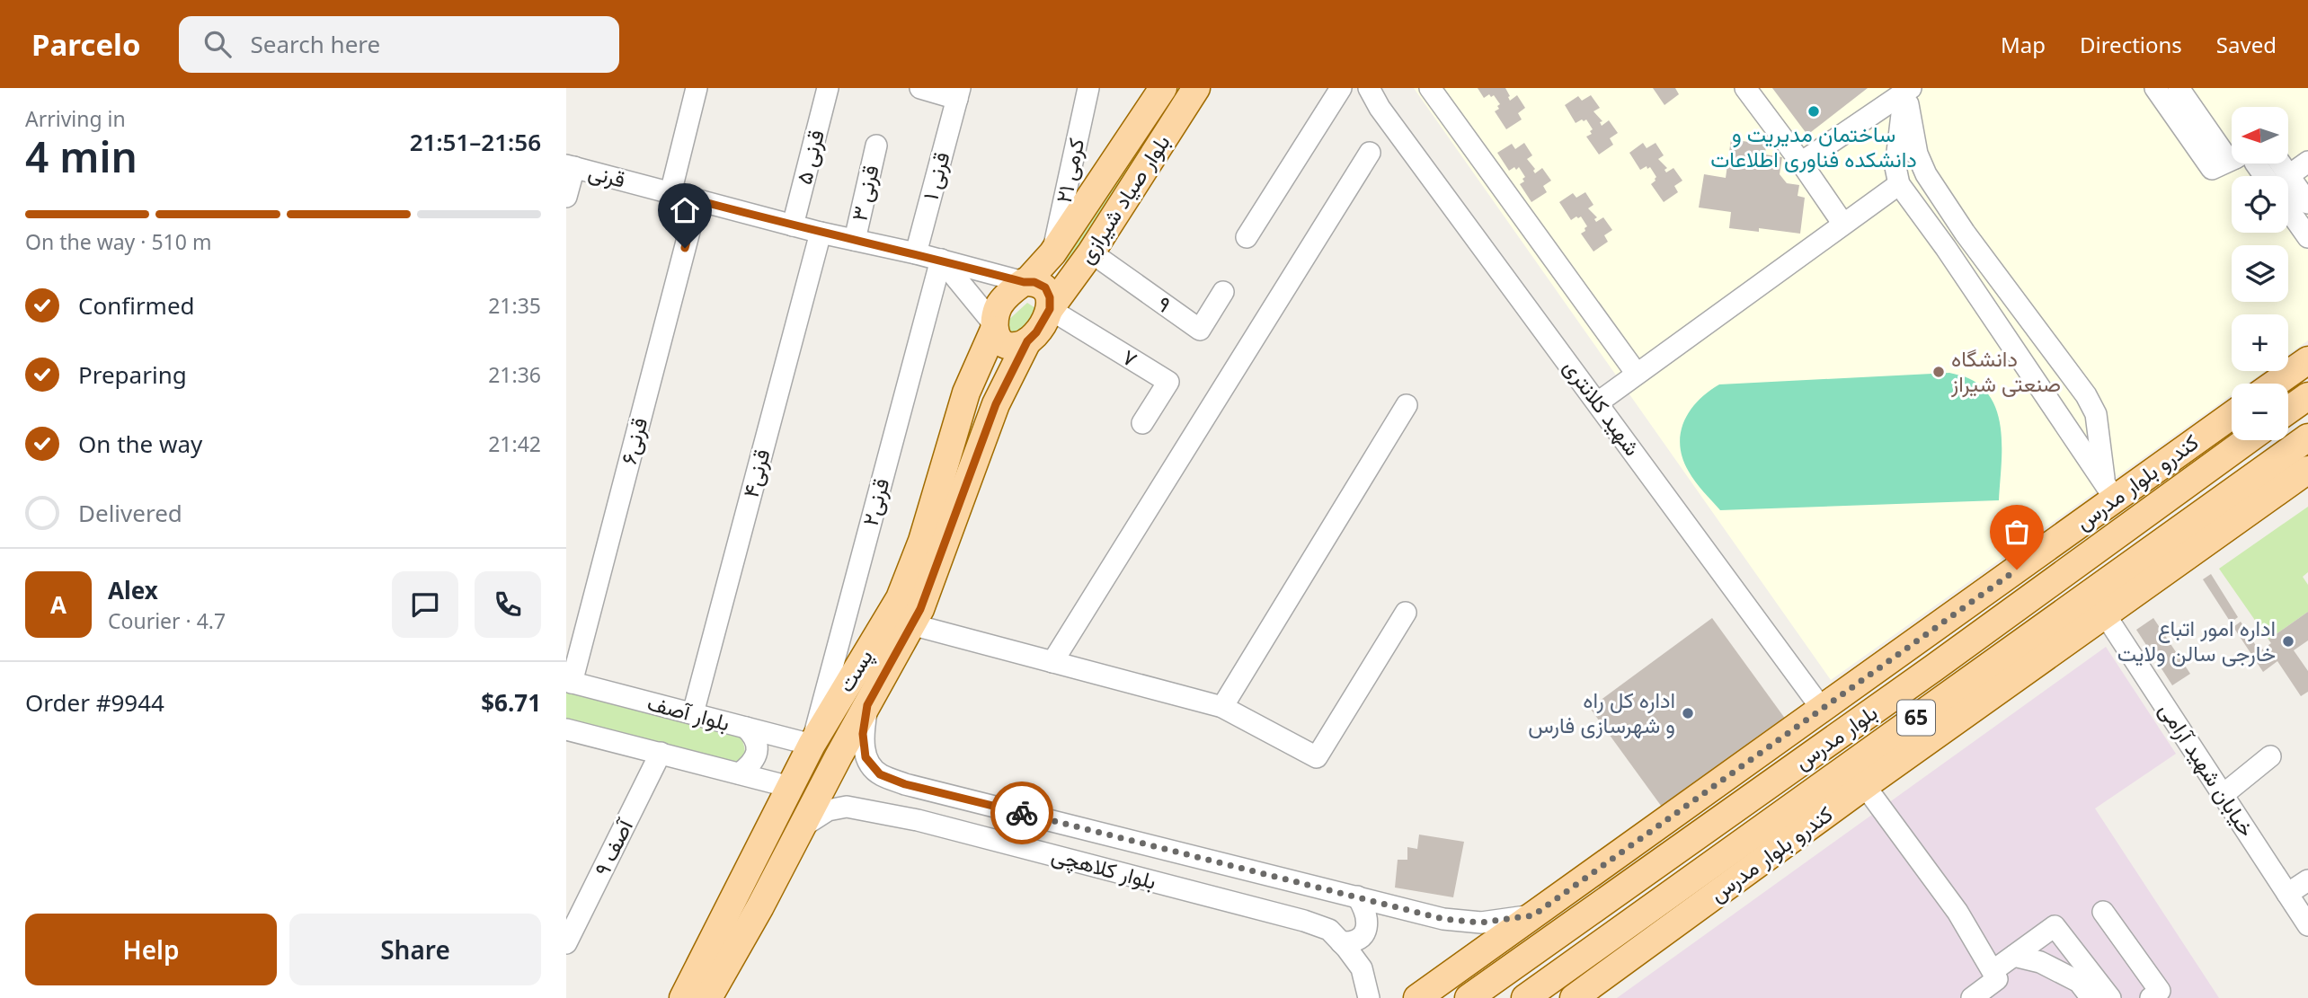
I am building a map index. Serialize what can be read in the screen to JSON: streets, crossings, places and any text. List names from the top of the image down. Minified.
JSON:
{"streets":{"main road":["بلوار صیاد شیرازی","کندرو بلوار مدرس","پست","65","بلوار مدرس"],"street":["قرنی ۵","کرمی ۲۱","قرنی","قرنی ۱","قرنی ۳","۹","۷","شهید کلانتری","قرنی۶","قرنی۴","قرنی۲","بلوار آصف","خیابان شهید آرامی","۹ آصف","بلوار کلاهچی"]},"crossings":[["قرنی ۵","قرنی"],["کرمی ۲۱","بلوار صیاد شیرازی"],["قرنی","قرنی ۱"],["قرنی","قرنی ۳"],["قرنی","بلوار صیاد شیرازی"],["قرنی","۷"],["قرنی","قرنی۶"],["قرنی","قرنی۴"],["قرنی","قرنی۲"],["قرنی","پست"],["بلوار صیاد شیرازی","۹"],["بلوار صیاد شیرازی","۷"],["بلوار صیاد شیرازی","پست"],["۷","پست"],["شهید کلانتری","کندرو بلوار مدرس"],["قرنی۶","بلوار آصف"],["قرنی۴","بلوار آصف"],["کندرو بلوار مدرس","خیابان شهید آرامی"],["کندرو بلوار مدرس","بلوار کلاهچی"],["قرنی۲","پست"],["قرنی۲","بلوار آصف"],["پست","بلوار آصف"],["پست","بلوار کلاهچی"],["بلوار آصف","۹ آصف"]],"places":["ساختمان مدیریت و دانشکده فناوری اطلاعات","دانشگاه صنعتی شیراز","اداره امور اتباع خارجی سالن ولایت","اداره کل راه و شهرسازی فارس"],"north":"left","page":{"header":"Parcelo","search":"Search here","nav":["Map","Directions","Saved"],"heading":["4 min","Arriving in","21:51–21:56"],"panel":["Alex","Courier · 4.7","Order #9944","$6.71"],"map_buttons":["+","−"],"bar":"On the way · 510 m","list":[["Confirmed","21:35"],["Preparing","21:36"],["On the way","21:42"],"Delivered"],"round":"A","buttons":["Help","Share"]}}
